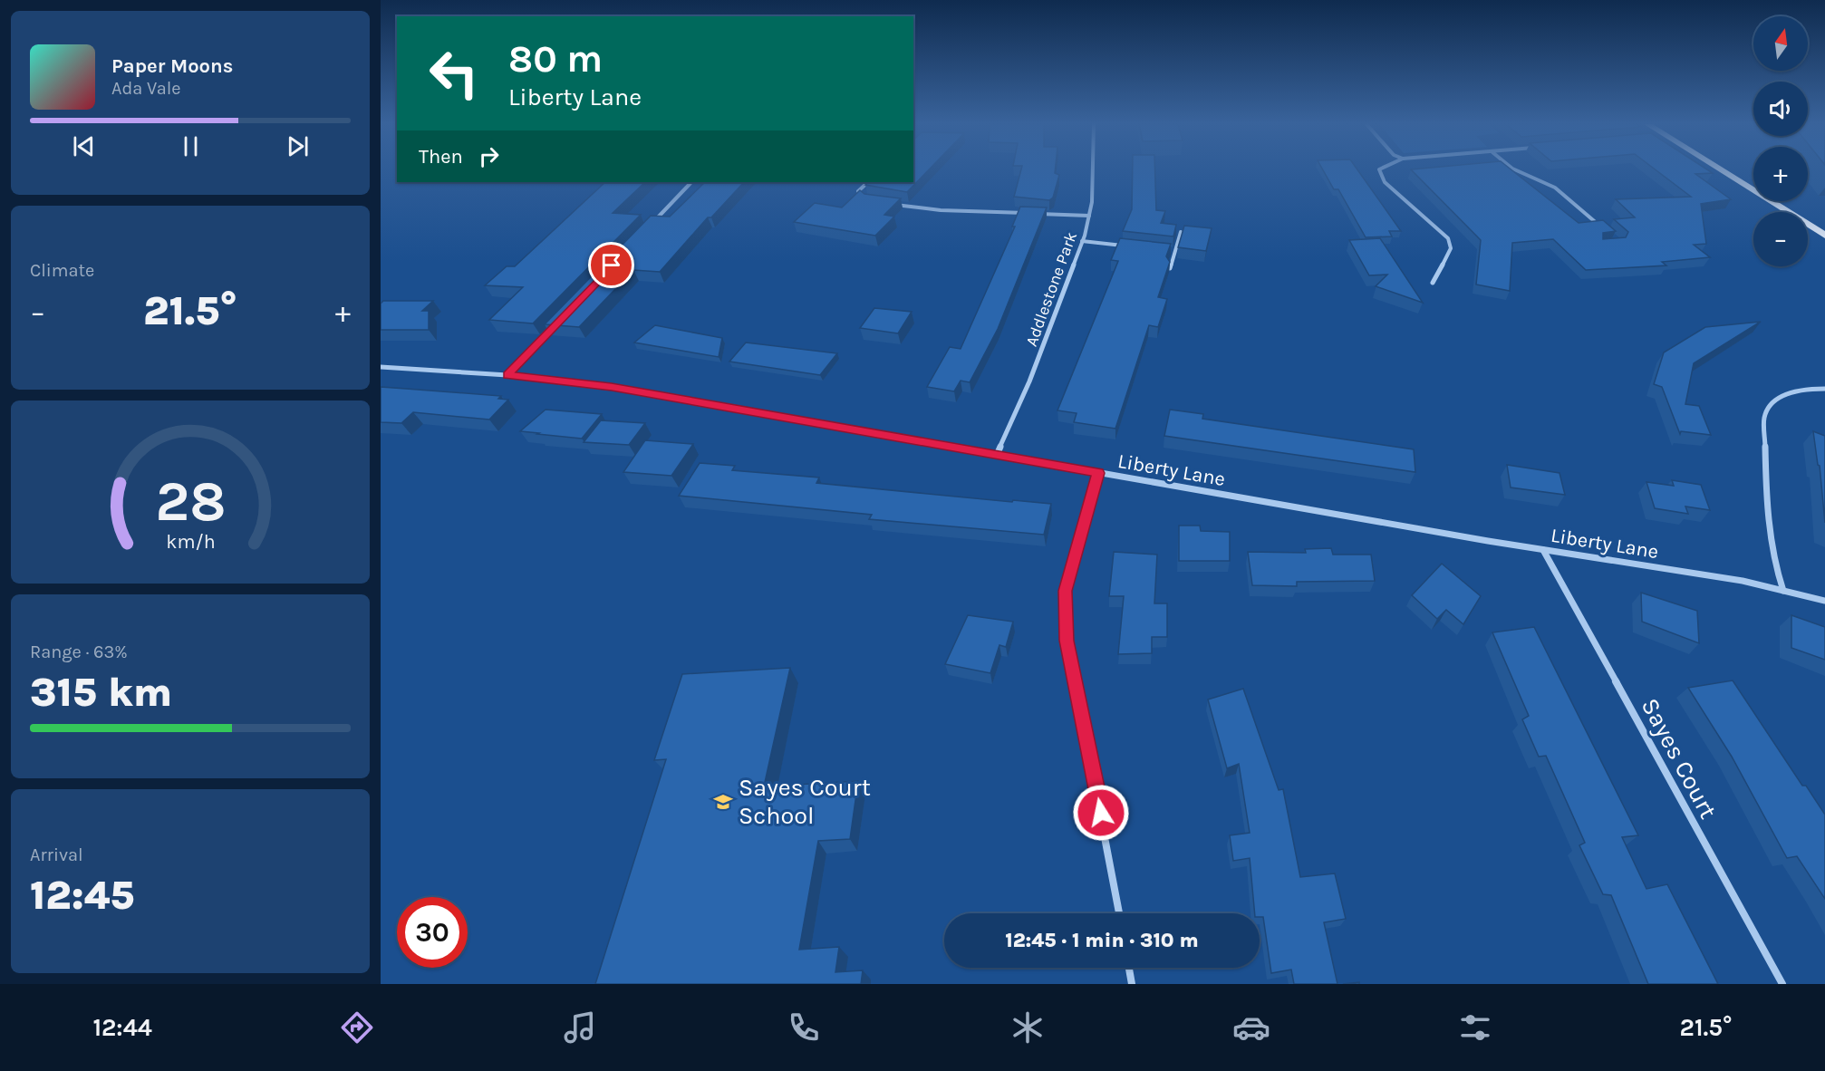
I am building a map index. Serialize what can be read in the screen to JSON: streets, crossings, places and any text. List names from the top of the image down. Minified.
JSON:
{"streets":{"street":["Addlestone Park","Liberty Lane","Sayes Court"]},"crossings":[["Addlestone Park","Liberty Lane"],["Liberty Lane","Sayes Court"]],"places":{"school or university":["Sayes Court School"]},"north":"top","page":{"map_buttons":["+","−"],"turn":["80 m","Liberty Lane"],"song":["Paper Moons","Ada Vale"],"then":"Then","tile":["Climate",["Range · 63%","315 km"],["Arrival","12:45"]],"heat":["−","21.5°","+"],"limit":"30","trip":"12:45 · 1 min · 310 m","tabs":["12:44","21.5°"],"gauge":["28","km/h"]}}
